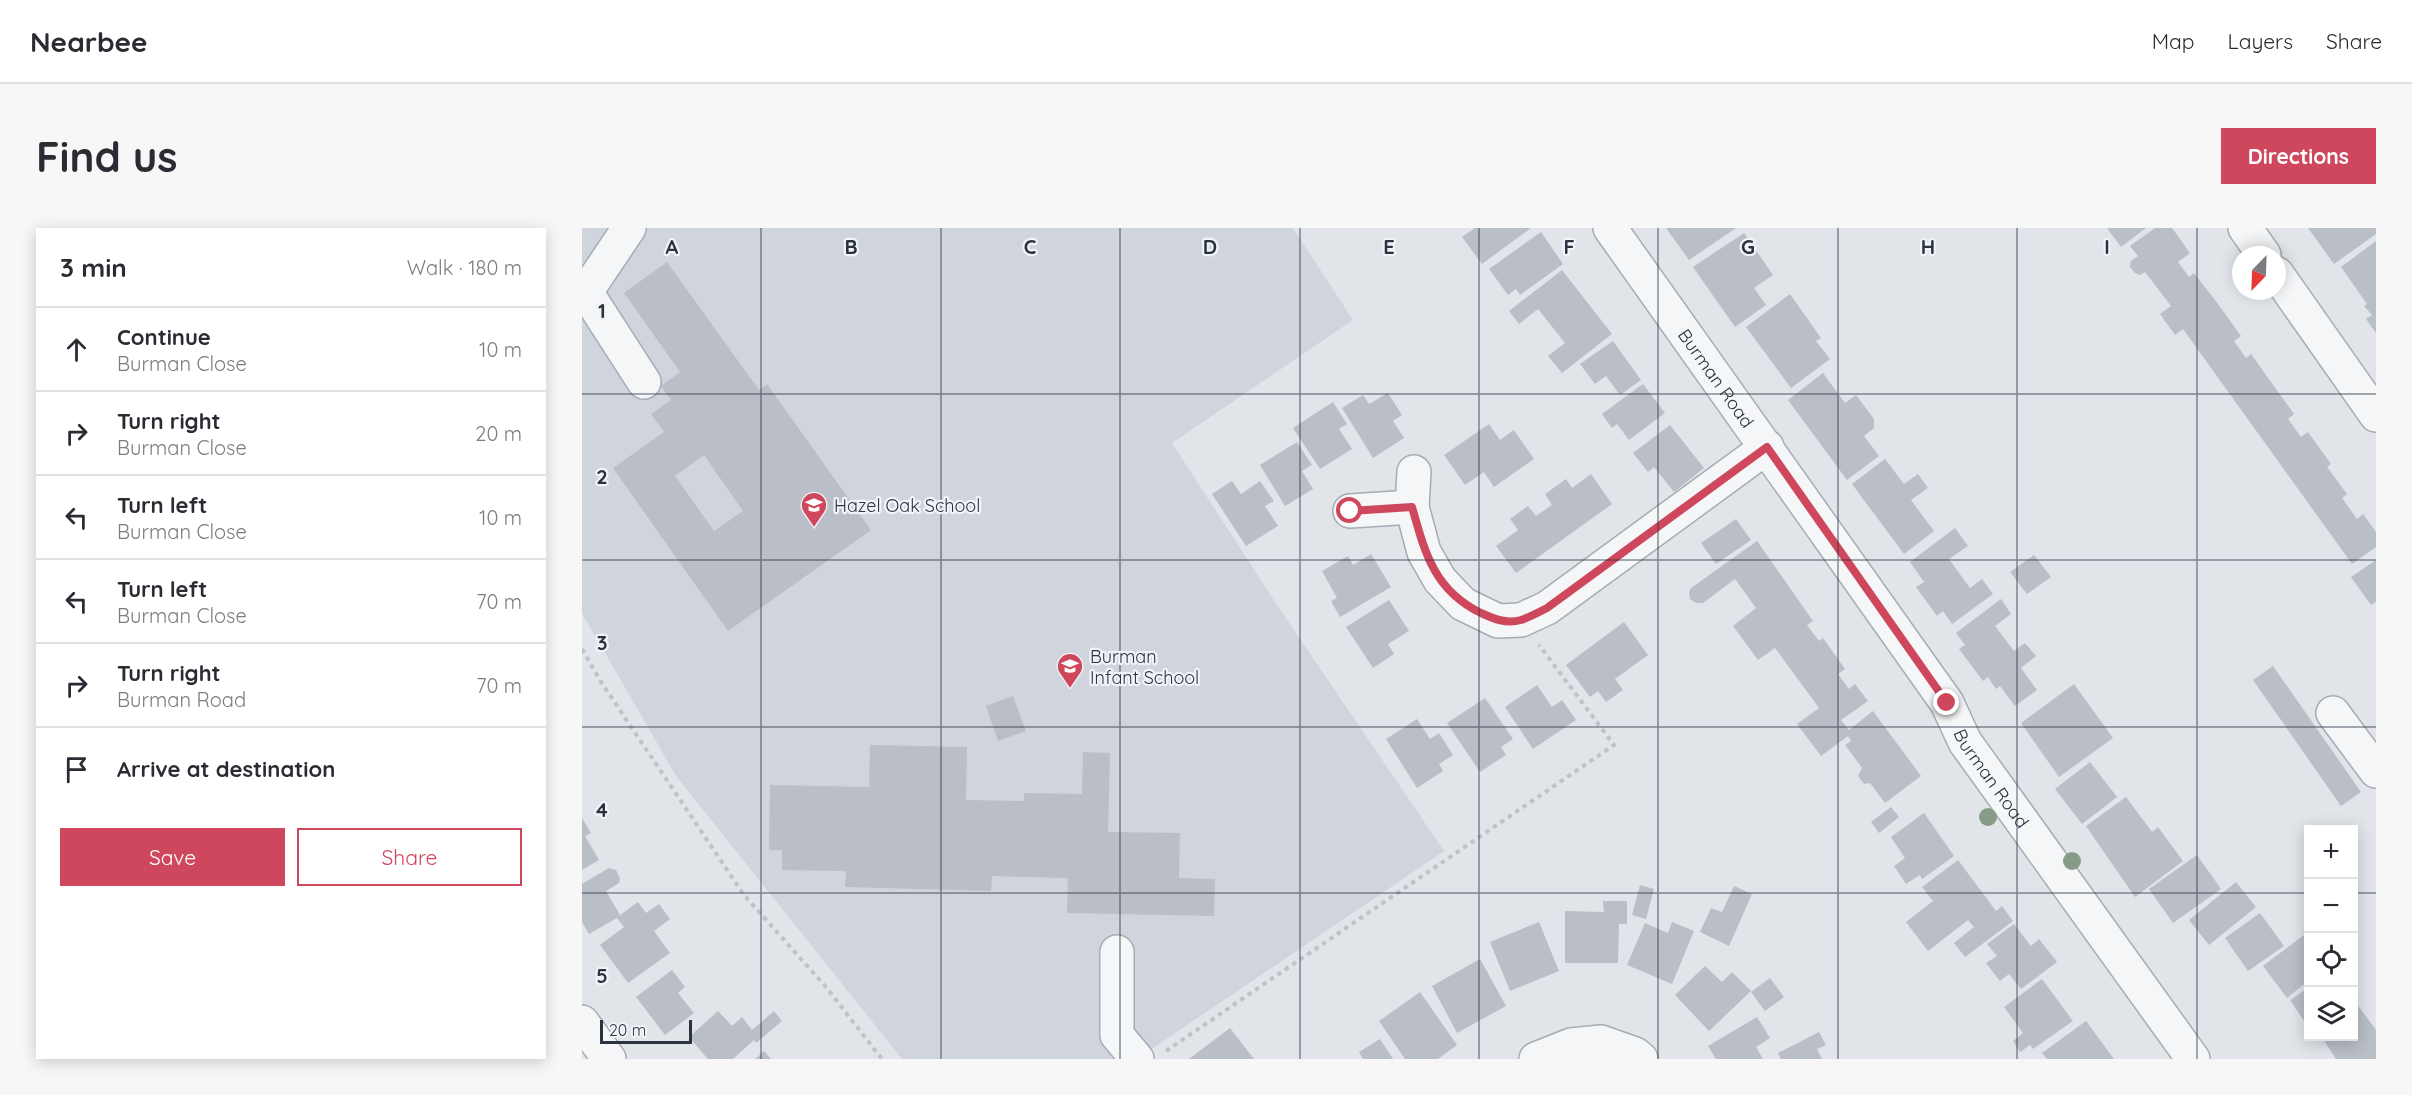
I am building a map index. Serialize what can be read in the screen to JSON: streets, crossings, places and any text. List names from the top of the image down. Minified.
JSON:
{"streets":{"street":["Burman Road"]},"places":{"school or university":["Hazel Oak School","Burman Infant School"]},"scale_bar":"20 m","north":"bottom left","page":{"header":"Nearbee","nav":["Map","Layers","Share"],"buttons":["Directions",["Save","Share"]],"title":"Find us","heading":["3 min","Walk · 180 m"],"list":[["Continue","Burman Close","10 m"],["Turn right","Burman Close","20 m"],["Turn left","Burman Close","10 m"],["Turn left","Burman Close","70 m"],["Turn right","Burman Road","70 m"],"Arrive at destination"],"map_buttons":["+","−"],"scale":"20 m"},"grid":{"columns":["A","B","C","D","E","F","G","H","I"],"rows":["1","2","3","4","5"]}}
